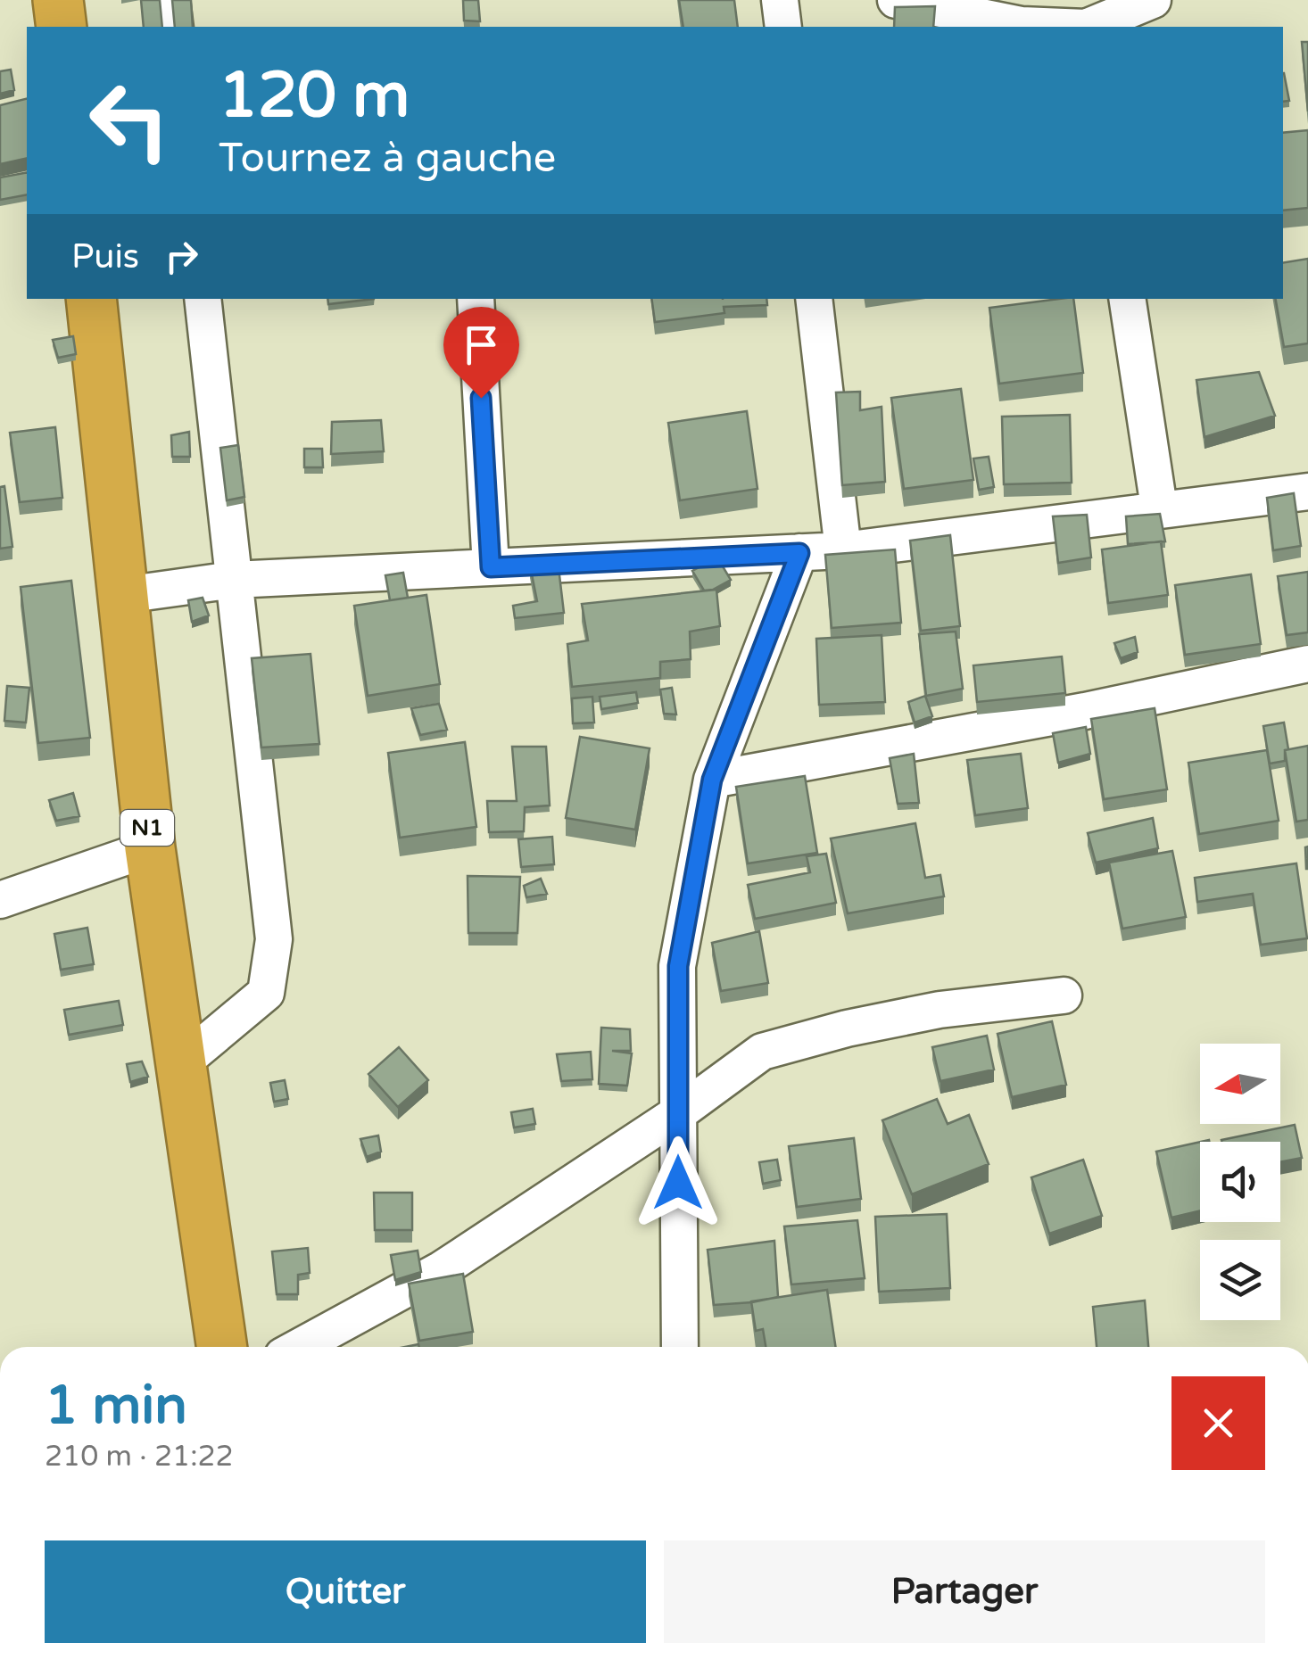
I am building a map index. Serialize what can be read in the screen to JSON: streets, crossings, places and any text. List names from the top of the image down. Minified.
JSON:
{"streets":{"highway":["N1"]},"north":"left","page":{"turn":["120 m","Tournez à gauche"],"then":"Puis","heading":["1 min","210 m · 21:22"],"buttons":["Quitter","Partager"]}}
